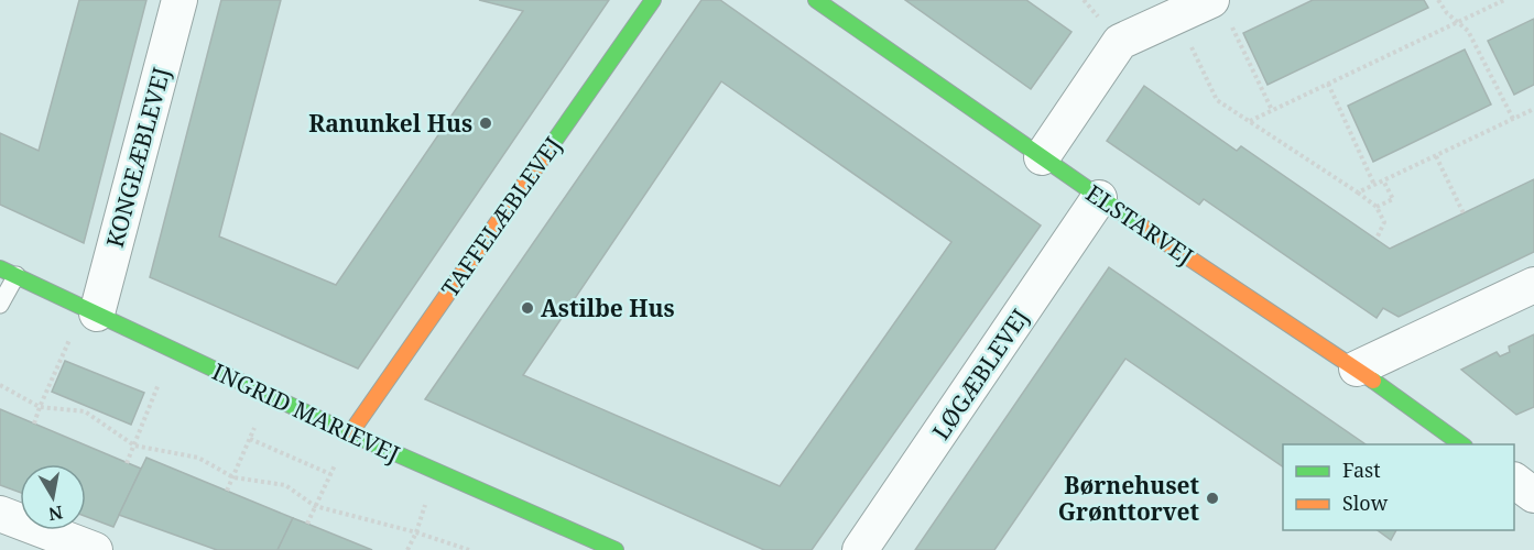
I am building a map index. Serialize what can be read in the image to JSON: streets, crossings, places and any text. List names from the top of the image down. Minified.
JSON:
{"streets":{"street":["KONGEÆBLEVEJ","TAFFELÆBLEVEJ","ELSTARVEJ","LØGÆBLEVEJ","INGRID MARIEVEJ"]},"crossings":[["KONGEÆBLEVEJ","INGRID MARIEVEJ"],["TAFFELÆBLEVEJ","INGRID MARIEVEJ"],["ELSTARVEJ","LØGÆBLEVEJ"]],"places":["Ranunkel Hus","Astilbe Hus","Børnehuset Grønttorvet"],"legend":["Fast","Slow"],"north":"bottom"}
